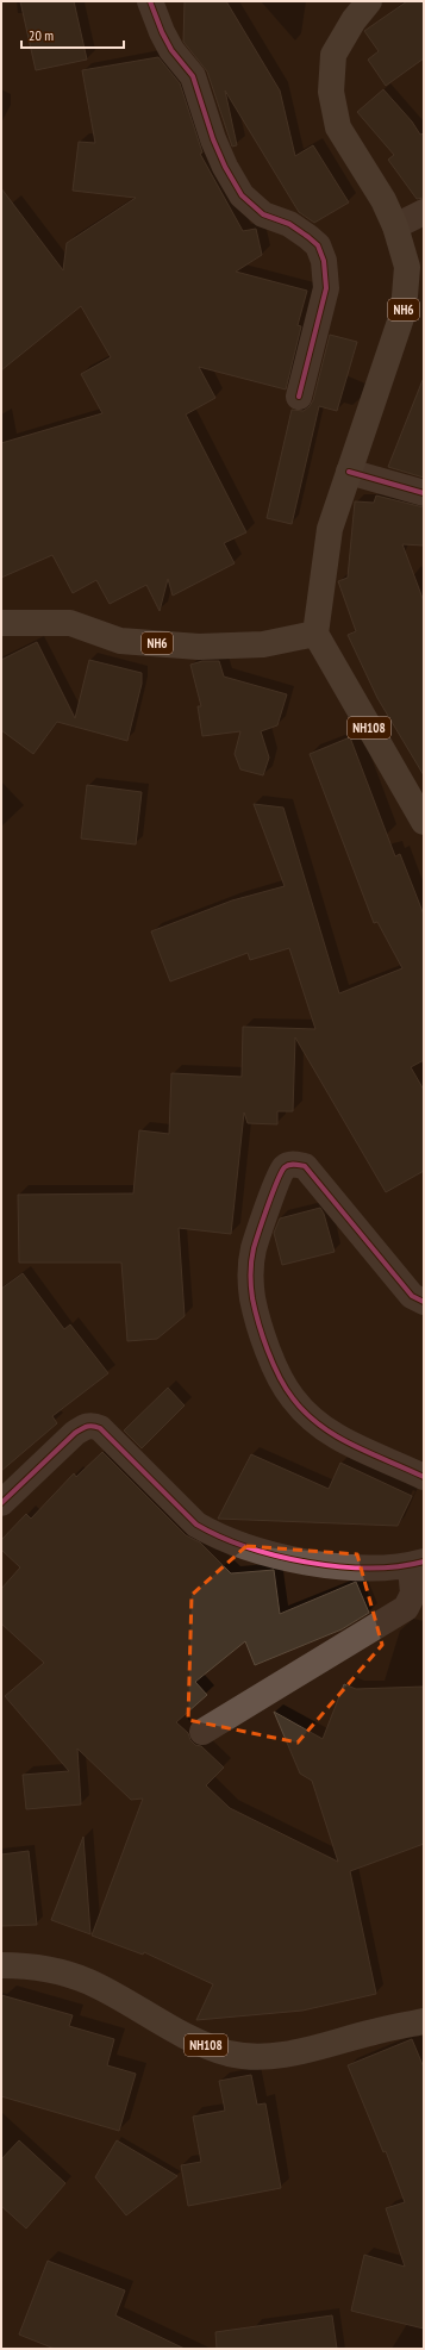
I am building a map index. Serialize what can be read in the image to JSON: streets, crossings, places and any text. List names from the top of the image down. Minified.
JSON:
{"streets":{"highway":["NH6","NH108"]},"crossings":[["NH6","NH108"]],"scale_bar":"20 m"}
